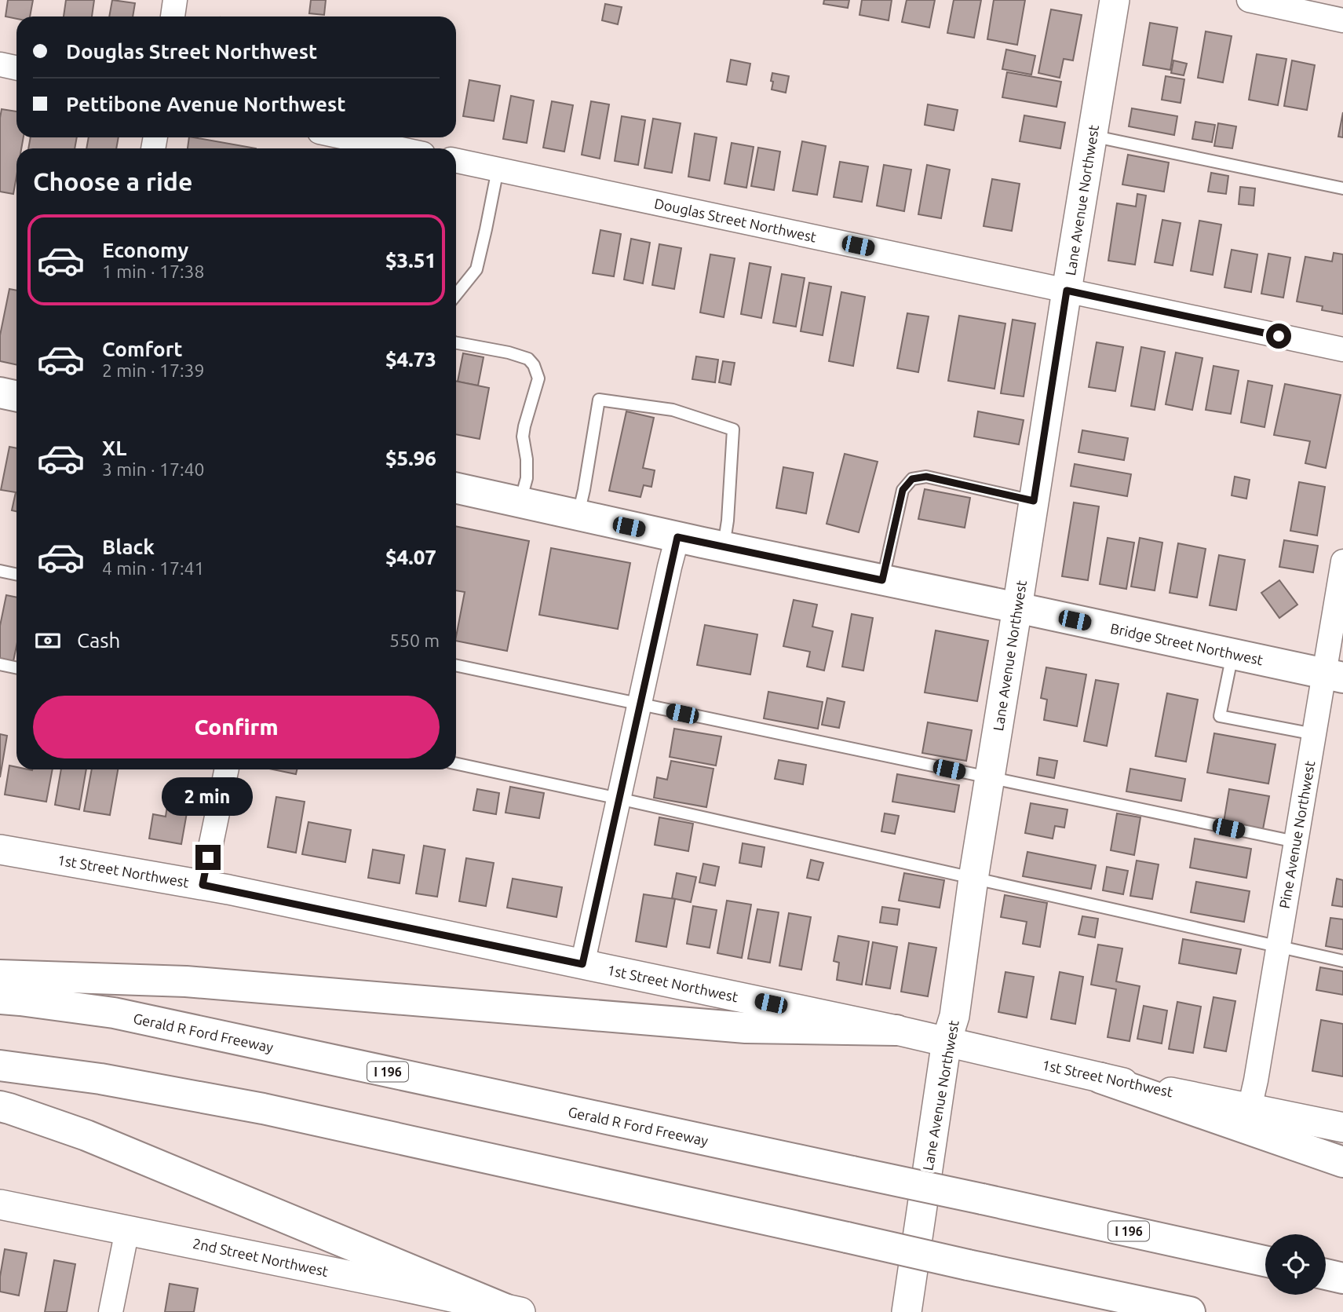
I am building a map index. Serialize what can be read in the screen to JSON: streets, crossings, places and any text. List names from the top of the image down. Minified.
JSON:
{"streets":{"main road":["Bridge Street Northwest","Gerald R Ford Freeway","I 196"],"street":["Lane Avenue Northwest","Douglas Street Northwest","Pine Avenue Northwest","1st Street Northwest","2nd Street Northwest"]},"crossings":[["Lane Avenue Northwest","Douglas Street Northwest"],["Lane Avenue Northwest","Bridge Street Northwest"],["Lane Avenue Northwest","1st Street Northwest"],["Bridge Street Northwest","Pine Avenue Northwest"],["Pine Avenue Northwest","1st Street Northwest"]],"page":{"banner":["Douglas Street Northwest","Pettibone Avenue Northwest"],"heading":"Choose a ride","list":[{"name":"Economy","note":"1 min · 17:38","value":"$3.51"},{"name":"Comfort","note":"2 min · 17:39","value":"$4.73"},{"name":"XL","note":"3 min · 17:40","value":"$5.96"},{"name":"Black","note":"4 min · 17:41","value":"$4.07"}],"pay":["Cash","550 m"],"buttons":"Confirm","bubble":"2 min"}}
